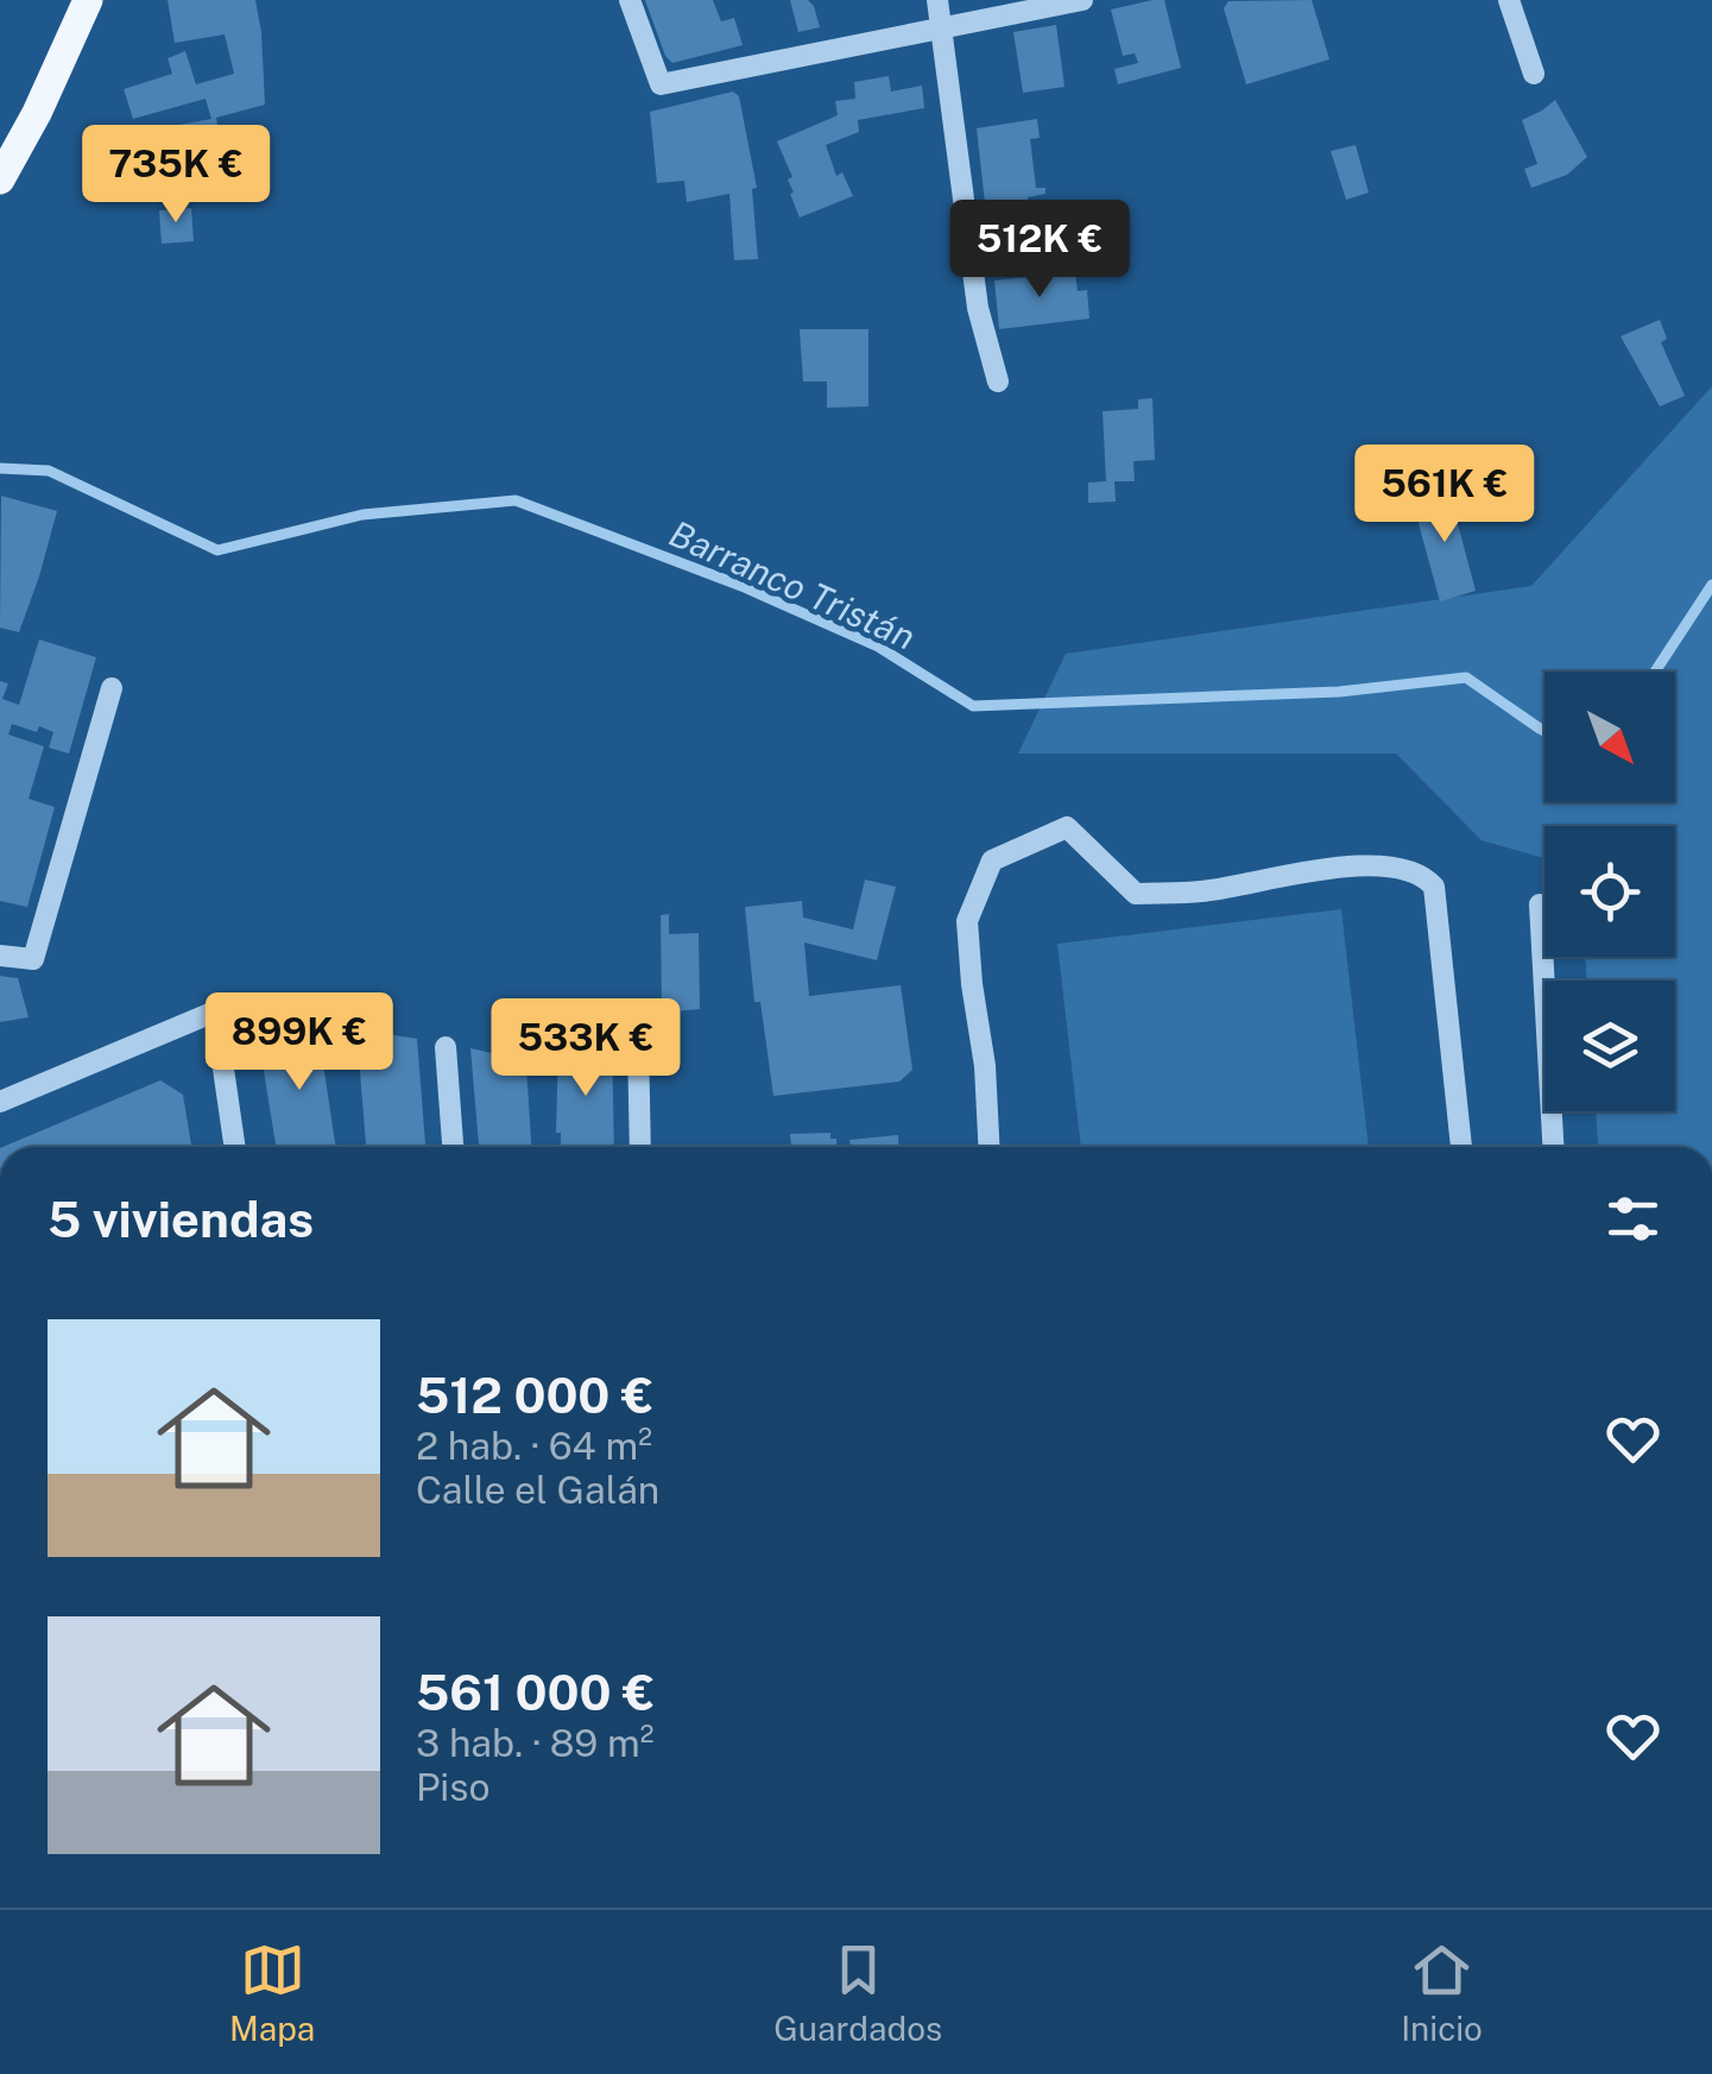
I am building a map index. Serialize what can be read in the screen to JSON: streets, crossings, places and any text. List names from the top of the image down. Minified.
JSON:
{"water":["Barranco Tristán"],"north":"bottom right","page":{"price":["735K €","512K €","561K €","899K €","533K €"],"heading":"5 viviendas","list":[{"name":"512 000 €","note":"2 hab. · 64 m² · Calle el Galán"},{"name":"561 000 €","note":"3 hab. · 89 m² · Piso"}],"tabs":["Mapa","Guardados","Inicio"]}}
